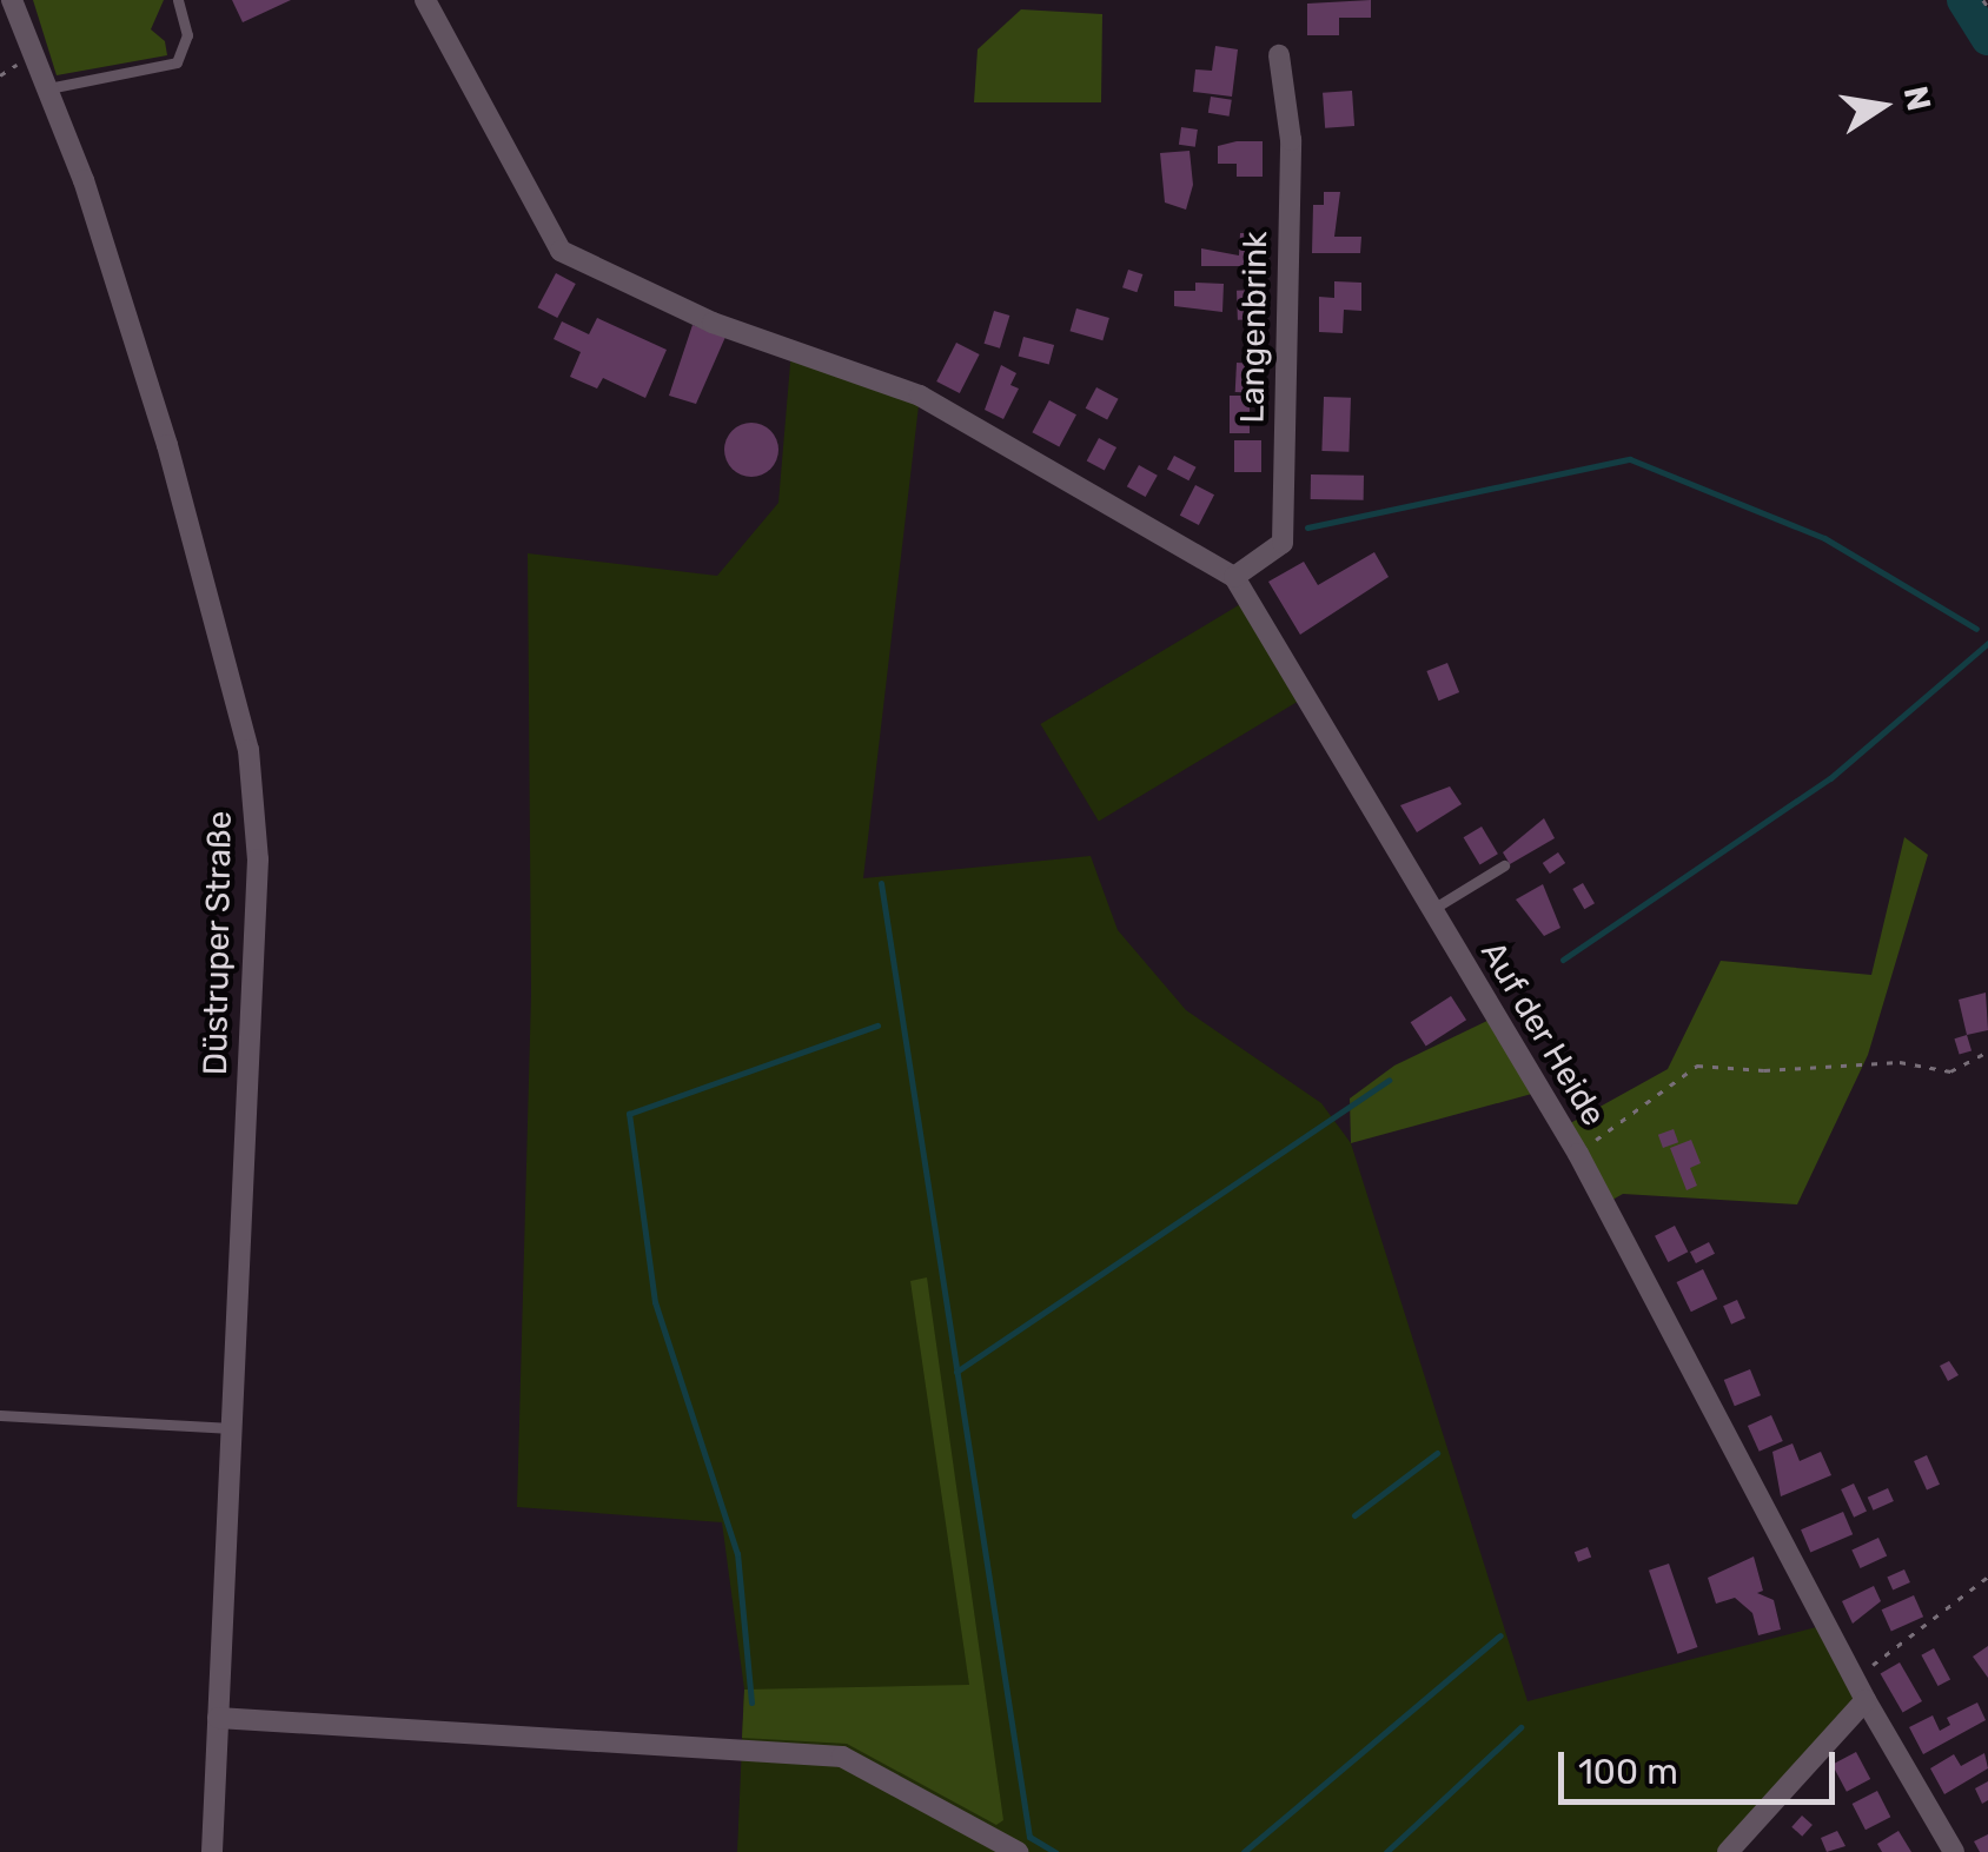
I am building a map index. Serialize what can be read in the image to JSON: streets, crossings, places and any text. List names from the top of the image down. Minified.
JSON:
{"streets":{"street":["Langenbrink","Düstruper Straße","Auf der Heide"]},"crossings":[["Langenbrink","Auf der Heide"]],"scale_bar":"100 m","north":"right"}
